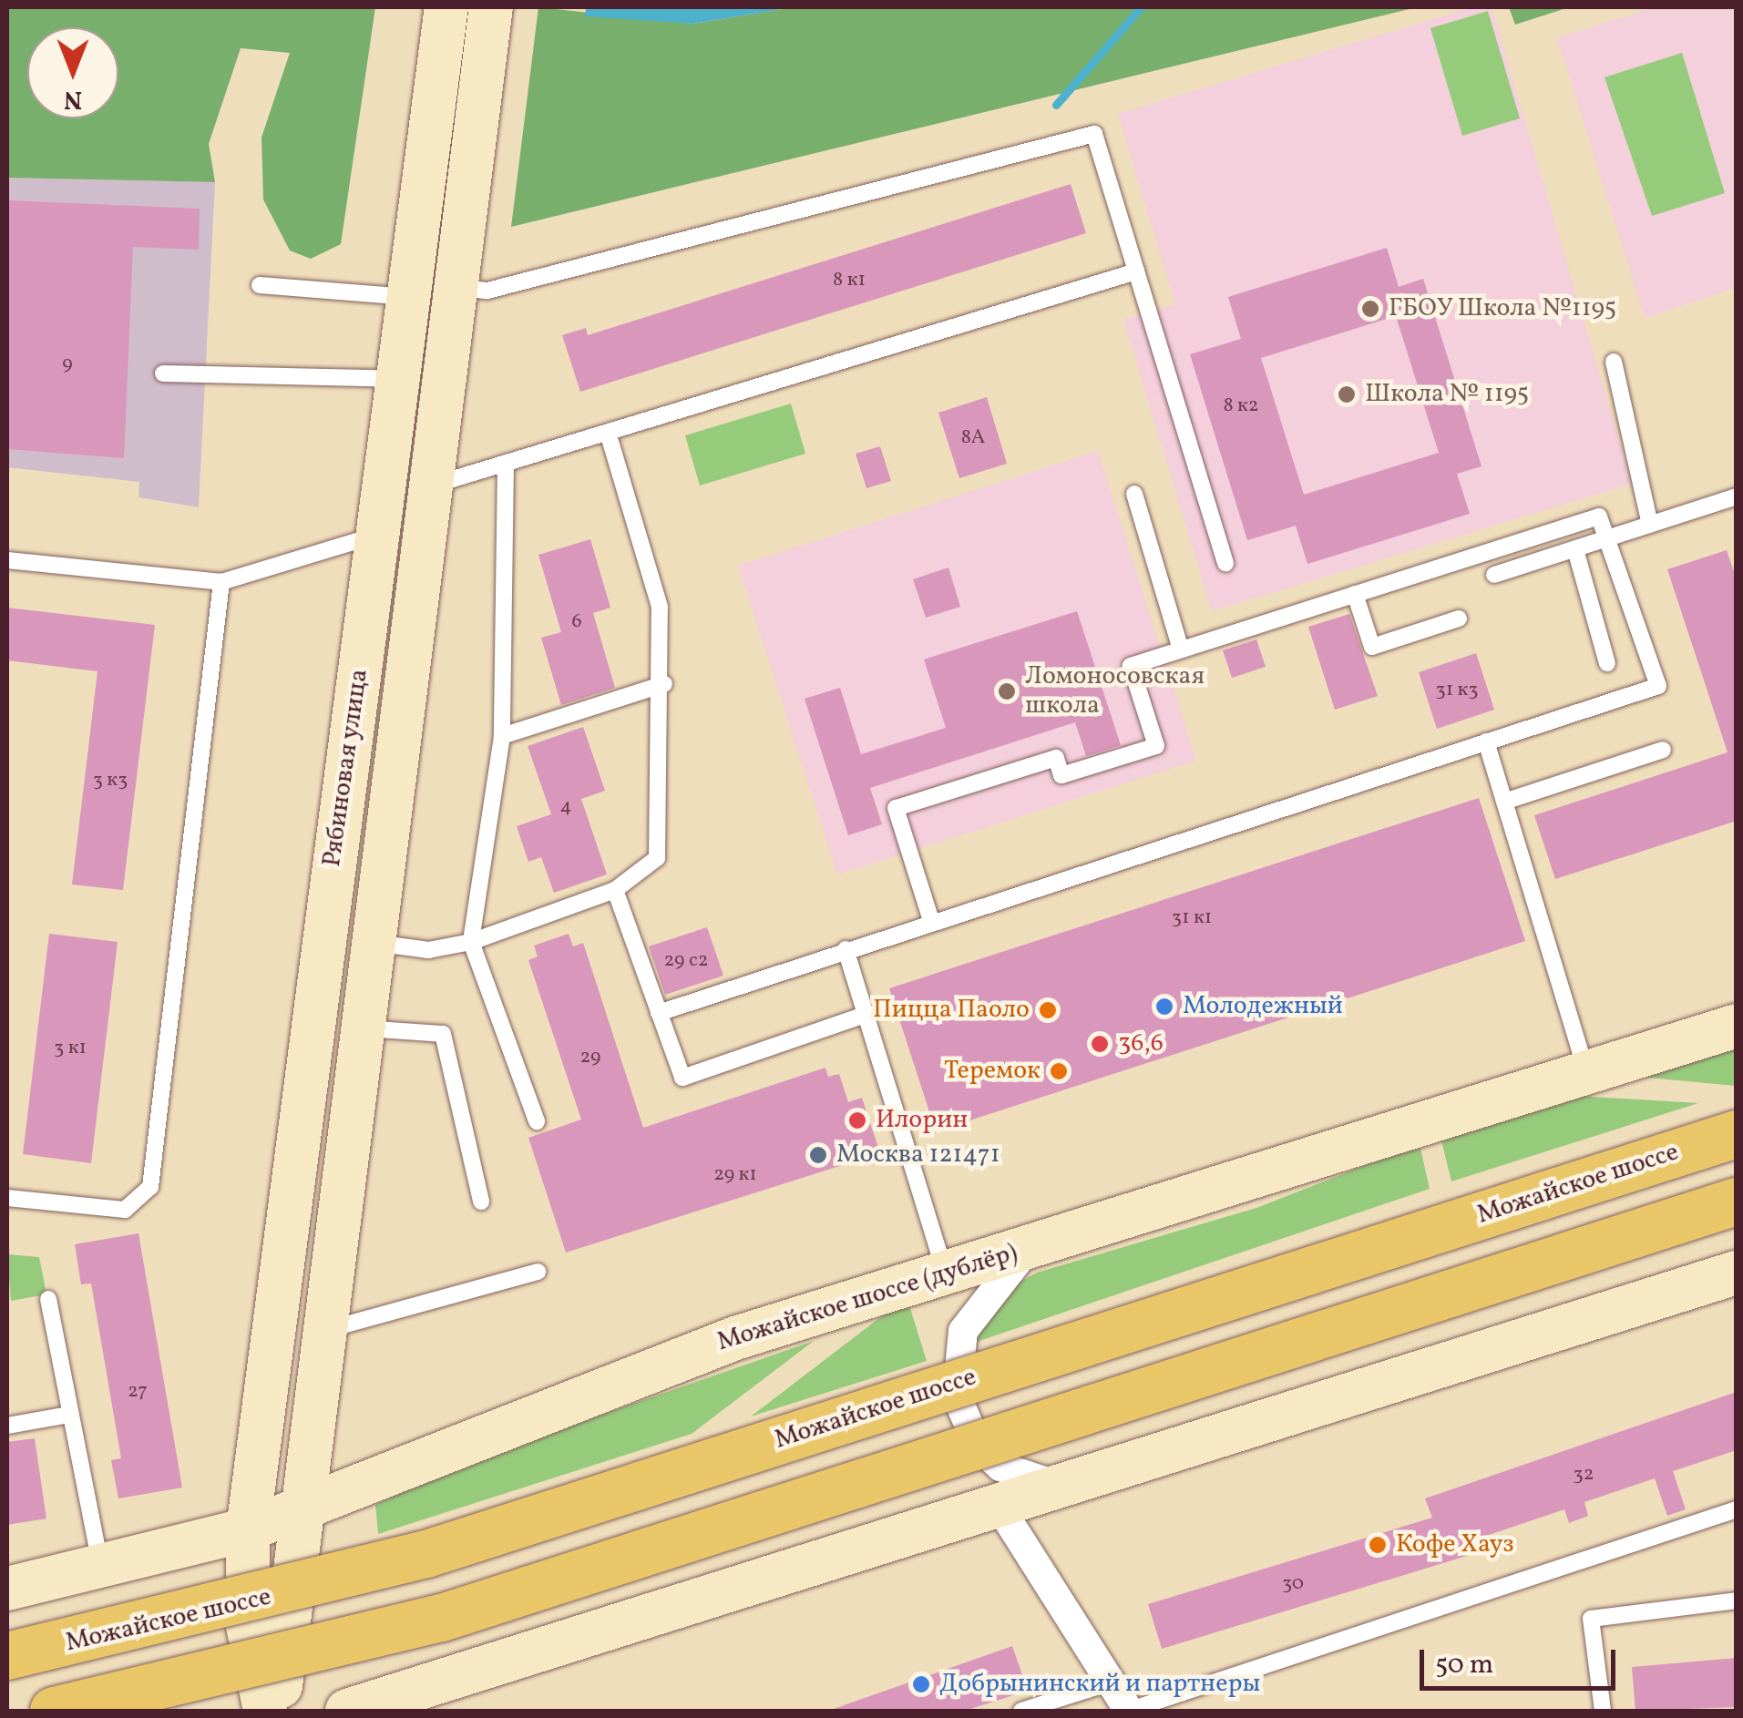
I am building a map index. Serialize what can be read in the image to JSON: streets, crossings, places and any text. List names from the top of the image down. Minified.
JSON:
{"streets":{"main road":["Рябиновая улица","Можайское шоссе","Можайское шоссе (дублёр)"]},"crossings":[["Рябиновая улица","Можайское шоссе (дублёр)"]],"places":["ГБОУ Школа №1195","Школа № 1195","Ломоносовская школа","Молодежный","Пицца Паоло","36,6","Теремок","Илорин","Москва 121471","Кофе Хауз","Добрынинский и партнеры"],"house_numbers":["8 к1","9","8 к2","8А","6","31 к3","3 к3","4","31 к1","29 с2","3 к1","29","29 к1","27","32","30"],"scale_bar":"50 m","north":"bottom"}
